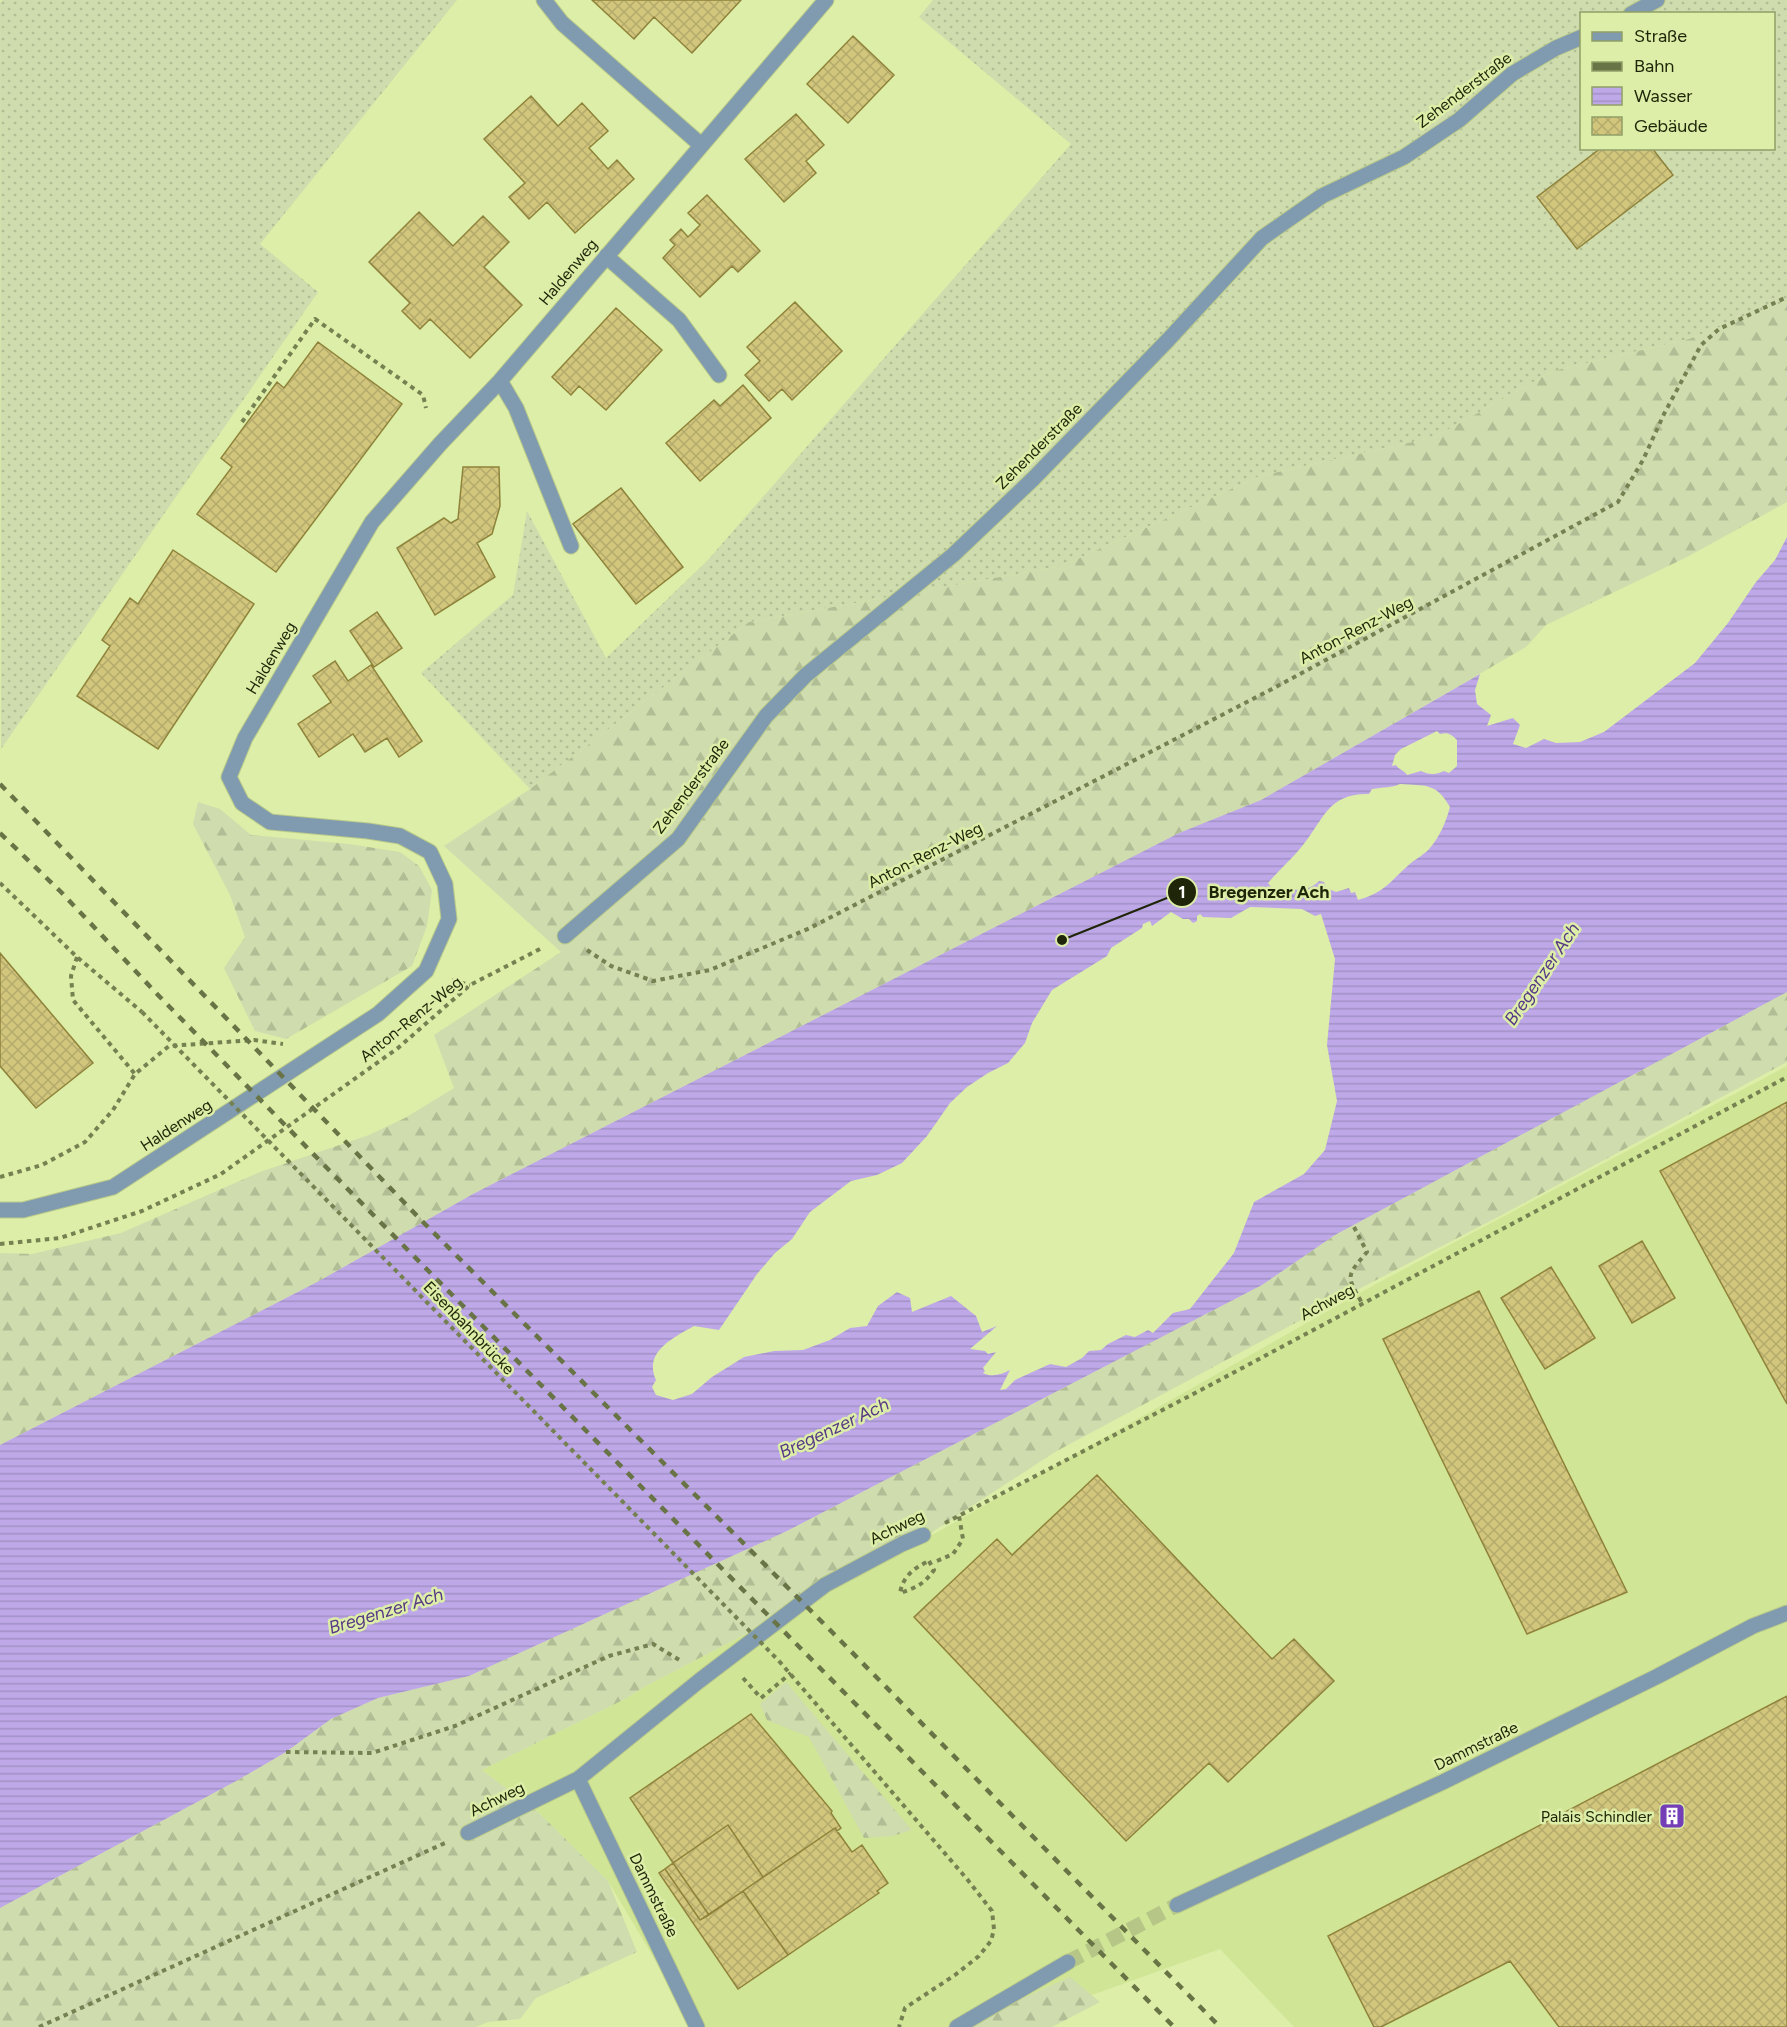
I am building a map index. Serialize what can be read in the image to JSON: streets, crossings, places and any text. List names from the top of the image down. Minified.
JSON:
{"streets":{"street":["Zehenderstraße","Haldenweg","Achweg","Dammstraße"],"path":["Anton-Renz-Weg","Eisenbahnbrücke"]},"crossings":[["Zehenderstraße","Anton-Renz-Weg"],["Achweg","Dammstraße"]],"water":["Bregenzer Ach"],"places":{"other":["Bregenzer Ach"],"building":["Palais Schindler"]},"legend":["Straße","Bahn","Wasser","Gebäude"]}
